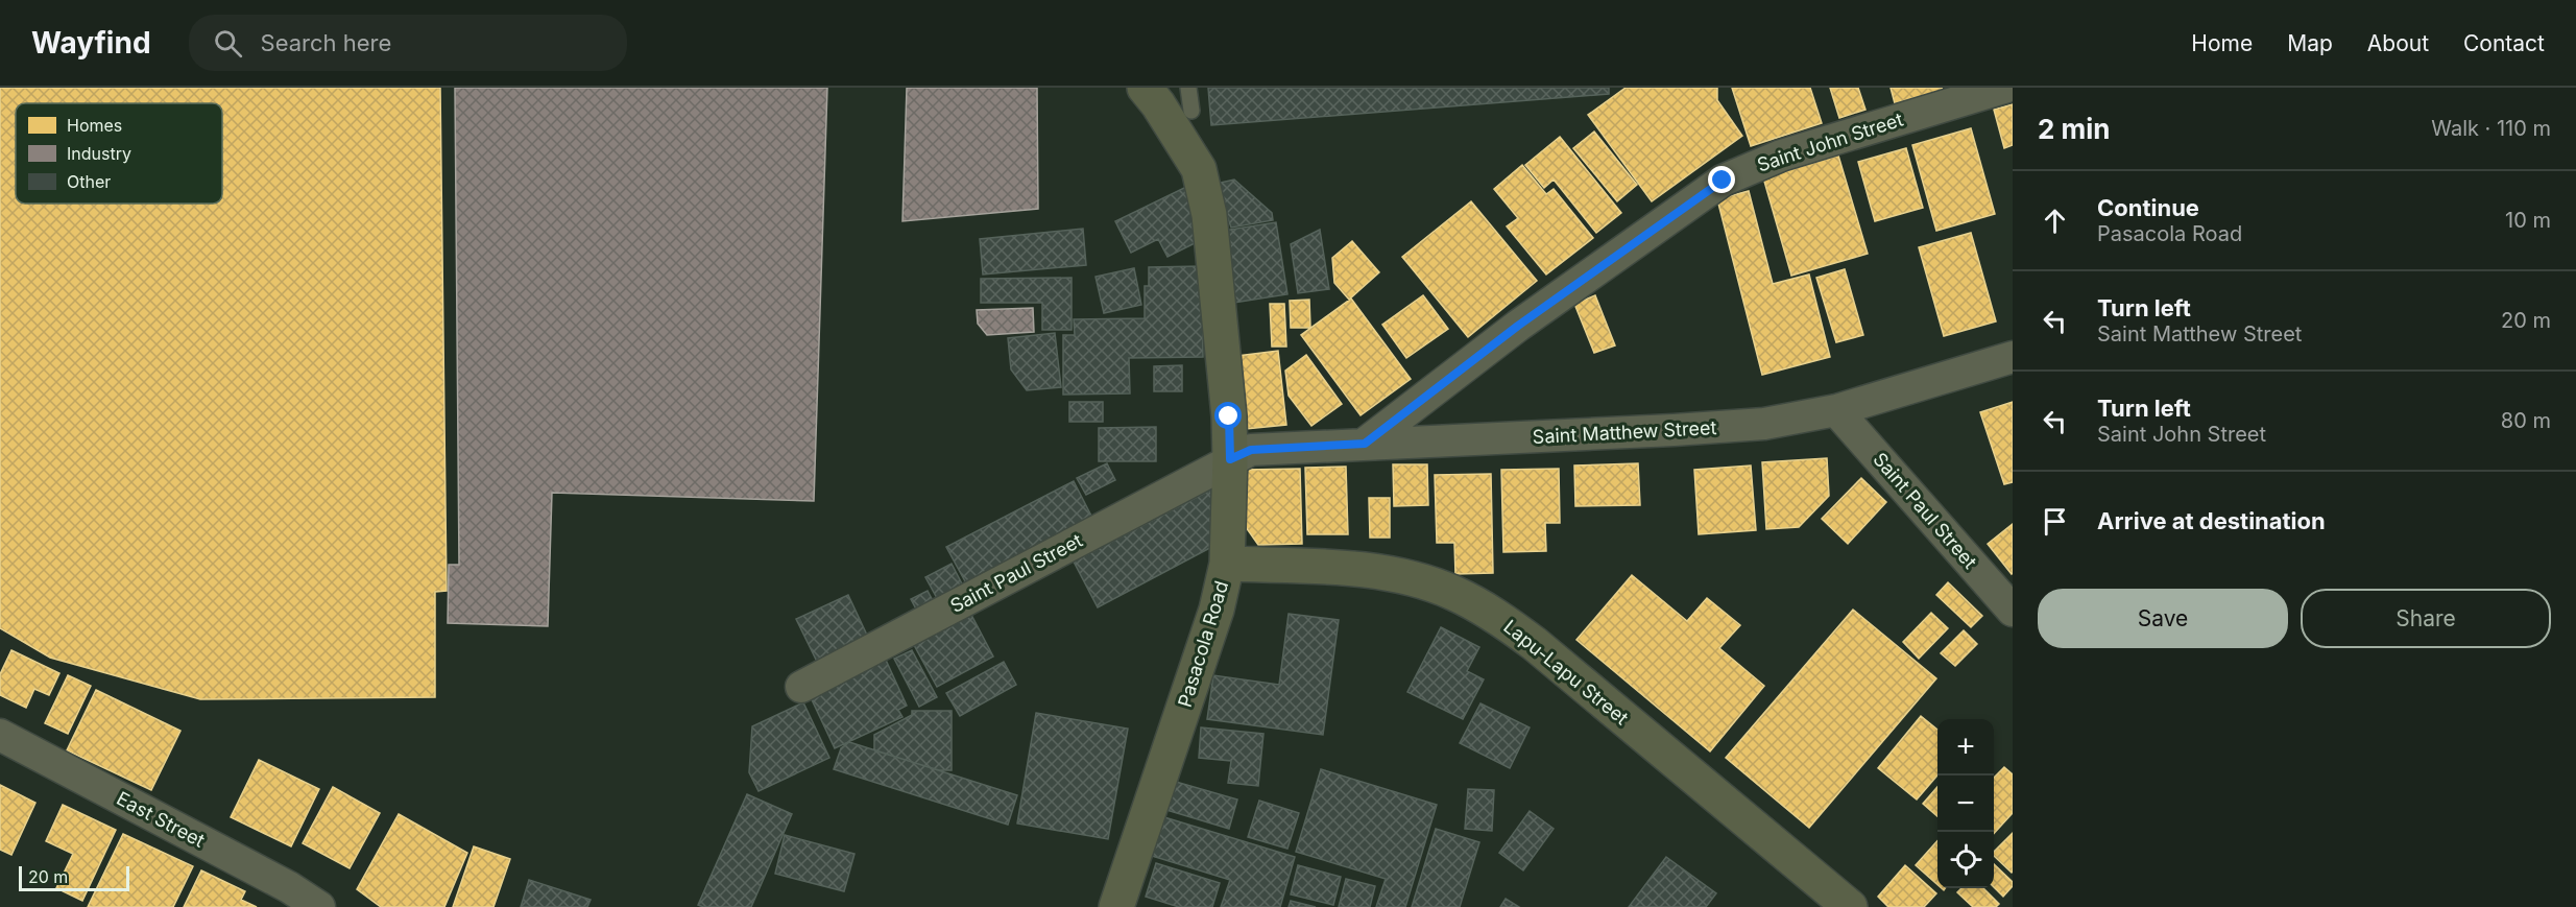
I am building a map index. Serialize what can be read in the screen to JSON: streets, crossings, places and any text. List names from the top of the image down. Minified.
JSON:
{"streets":{"street":["Saint John Street","Saint Matthew Street","Saint Paul Street","Pasacola Road","Lapu-Lapu Street","East Street"]},"crossings":[["Saint John Street","Saint Matthew Street"],["Saint Matthew Street","Saint Paul Street"],["Saint Matthew Street","Pasacola Road"],["Saint Paul Street","Pasacola Road"],["Pasacola Road","Lapu-Lapu Street"]],"legend":["Homes","Industry","Other"],"scale_bar":"20 m","page":{"header":"Wayfind","search":"Search here","nav":["Home","Map","About","Contact"],"heading":["2 min","Walk · 110 m"],"list":[["Continue","Pasacola Road","10 m"],["Turn left","Saint Matthew Street","20 m"],["Turn left","Saint John Street","80 m"],"Arrive at destination"],"buttons":["Save","Share"],"map_buttons":["+","−"],"scale":"20 m"}}
